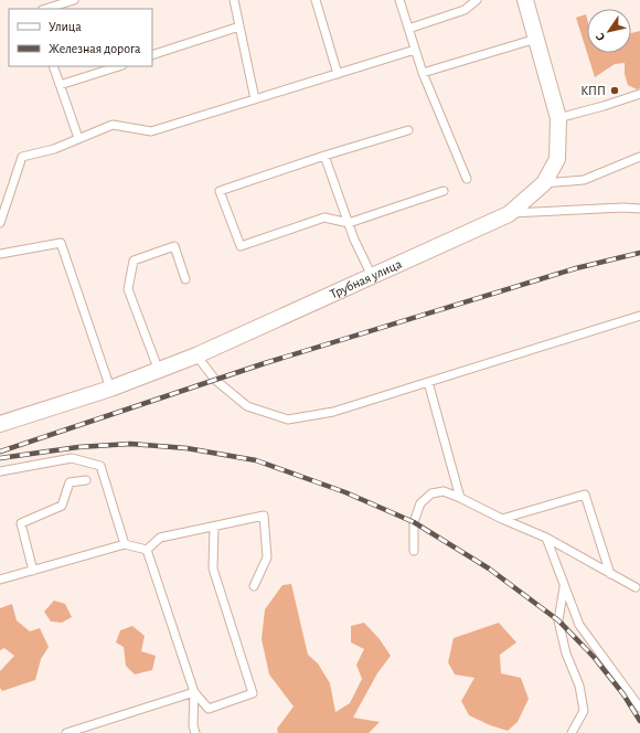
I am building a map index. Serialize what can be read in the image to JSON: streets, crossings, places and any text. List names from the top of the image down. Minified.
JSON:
{"streets":{"street":["Трубная улица"]},"places":["КПП"],"legend":["Улица","Железная дорога"],"north":"bottom left"}
